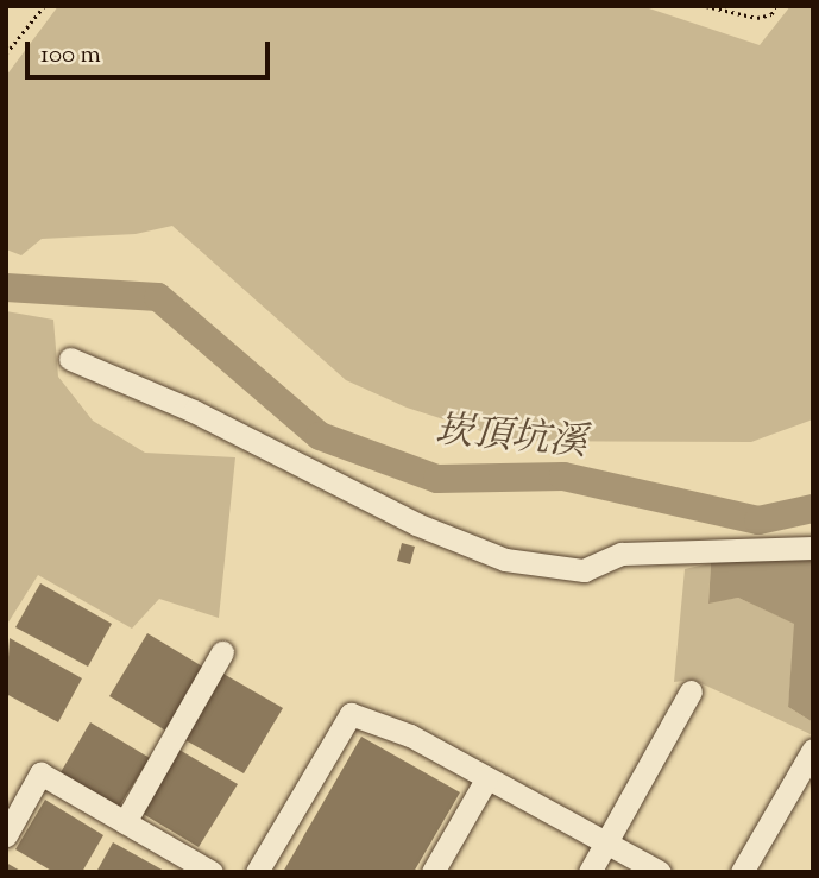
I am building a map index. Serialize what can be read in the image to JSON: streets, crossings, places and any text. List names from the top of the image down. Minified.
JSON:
{"water":["崁頂坑溪"],"scale_bar":"100 m"}
